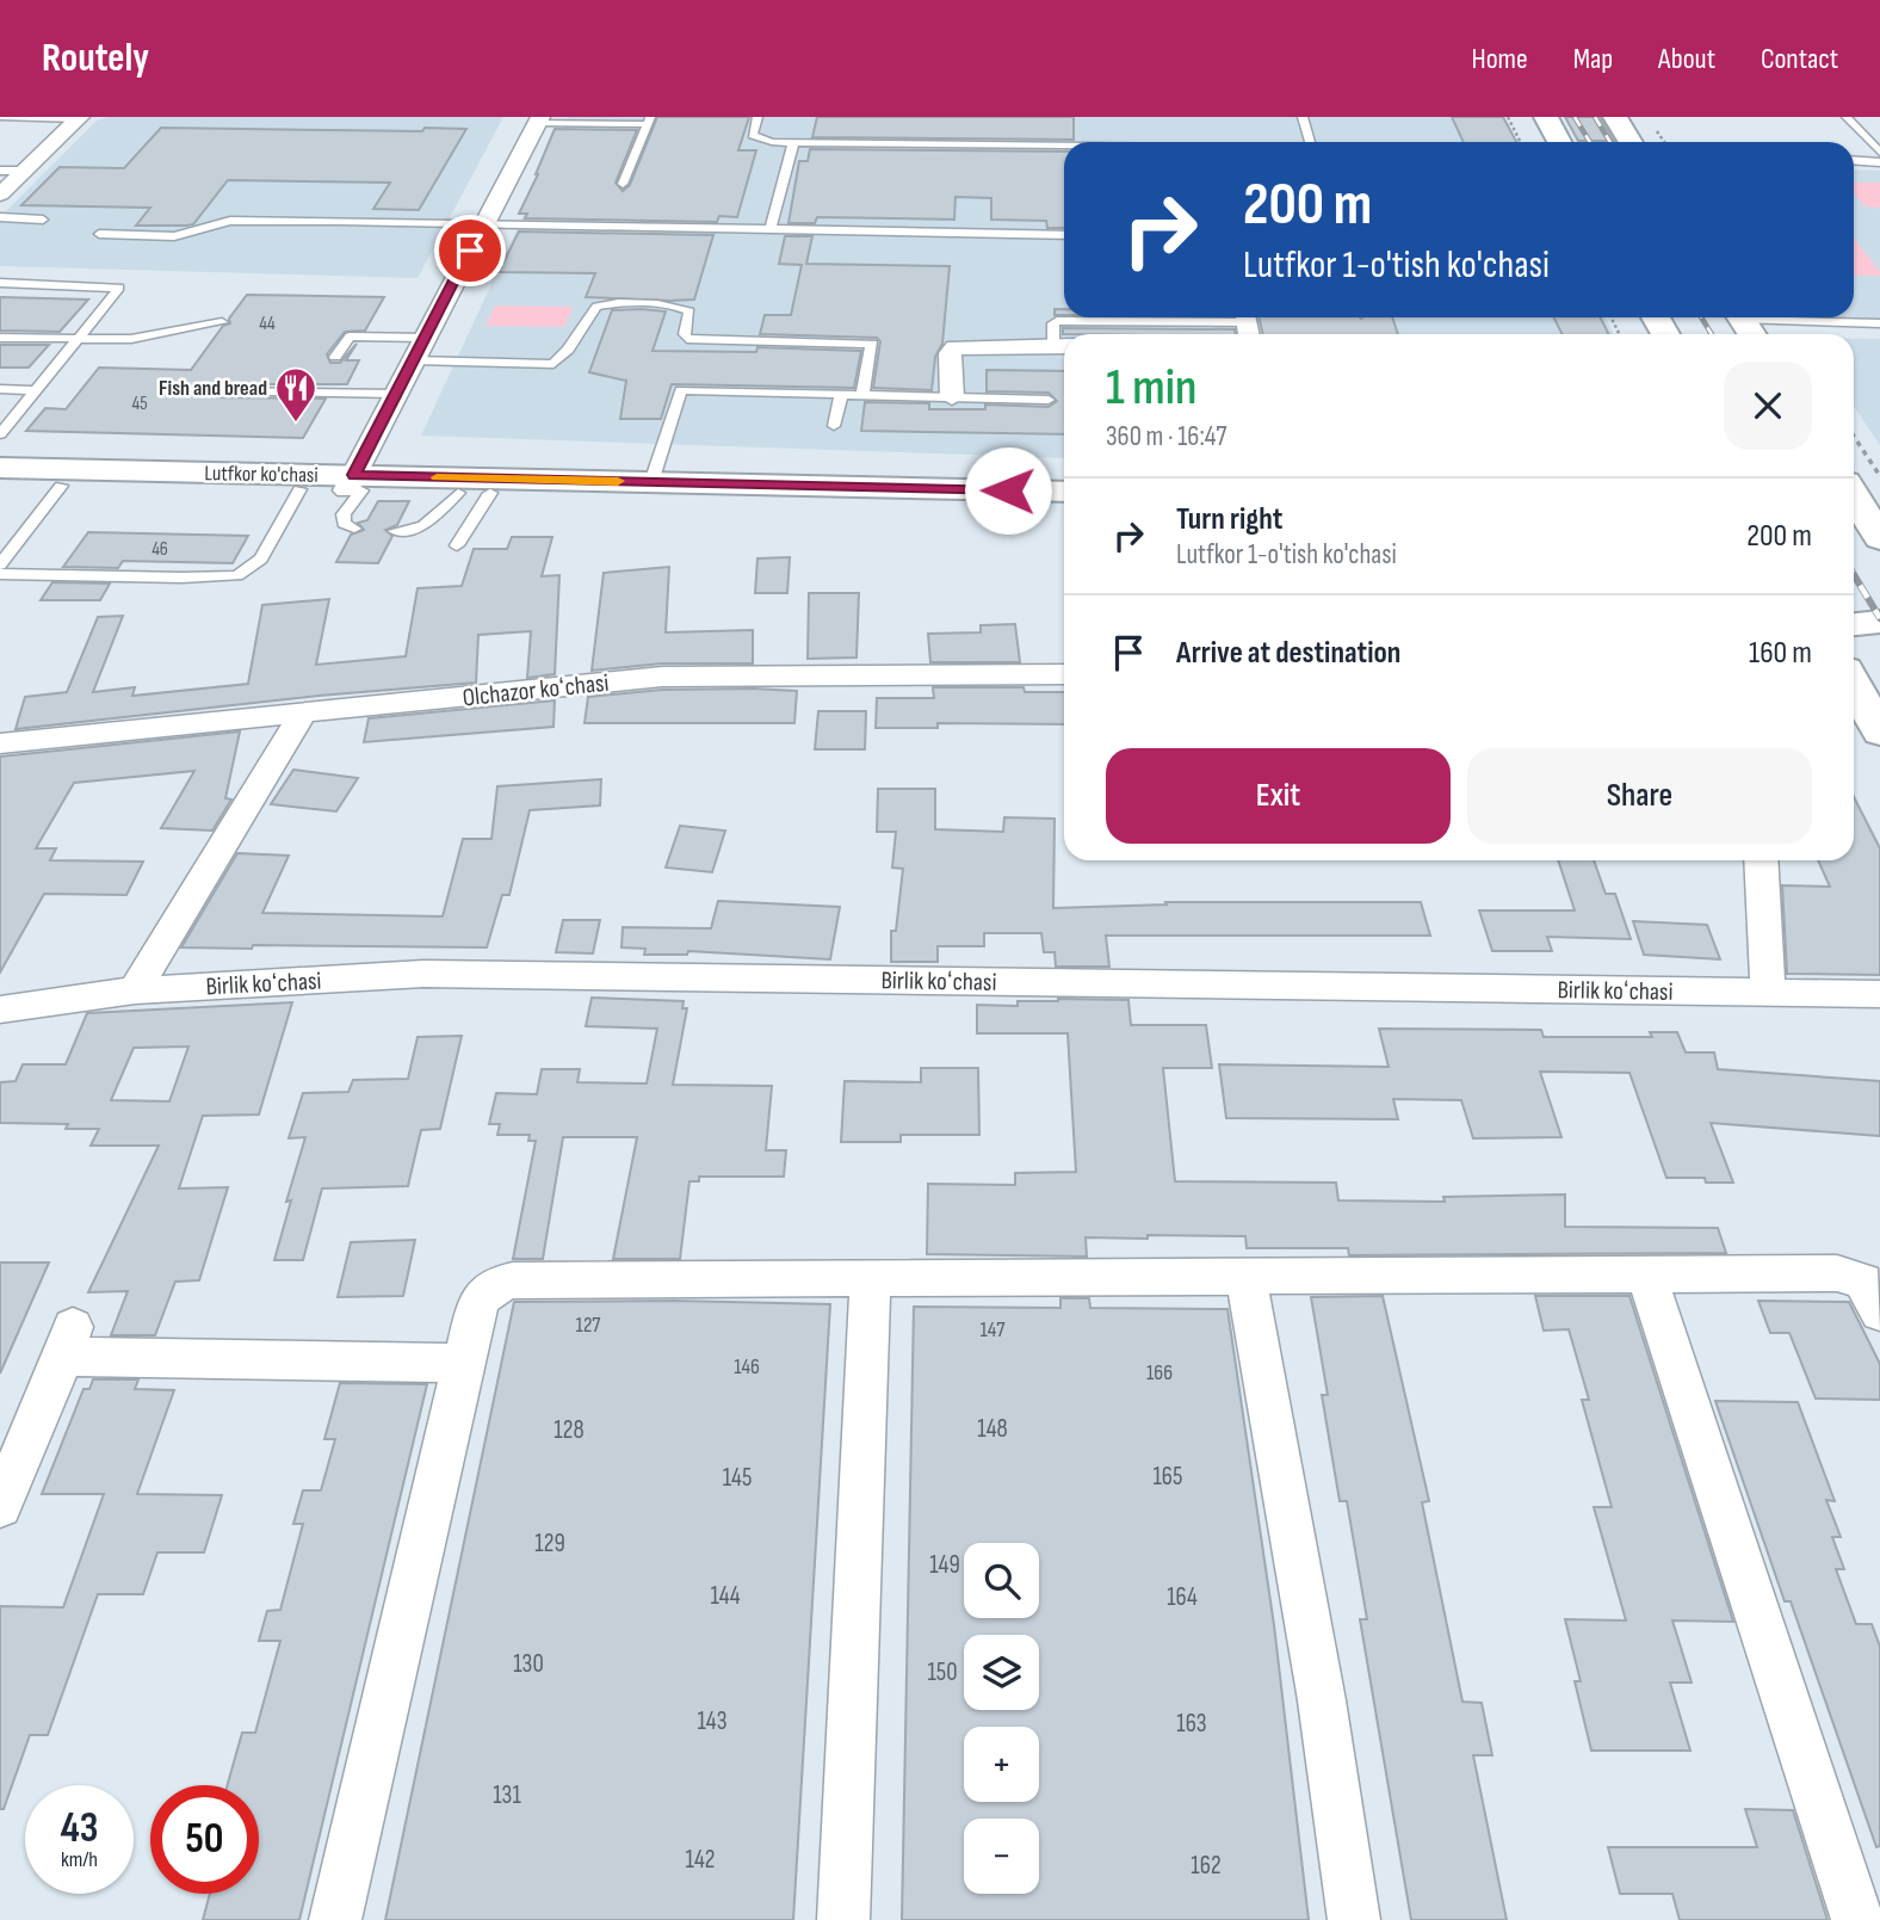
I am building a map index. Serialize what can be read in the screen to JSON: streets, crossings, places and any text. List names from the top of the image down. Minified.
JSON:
{"streets":{"main road":["Lutfkor ko'chasi"],"street":["Olchazor koʻchasi","Birlik koʻchasi"]},"places":{"restaurant":["Fish and bread"]},"house_numbers":["44","45","46","127","147","146","166","148","128","165","145","129","149","144","164","130","150","143","163","131","142","162"],"page":{"header":"Routely","nav":["Home","Map","About","Contact"],"turn":["200 m","Lutfkor 1-o'tish ko'chasi"],"heading":["1 min","360 m · 16:47"],"list":[{"name":"Turn right","note":"Lutfkor 1-o'tish ko'chasi","value":"200 m"},{"name":"Arrive at destination","value":"160 m"}],"buttons":["Exit","Share"],"map_buttons":["+","−"],"speed":"43 km/h","limit":"50"}}
